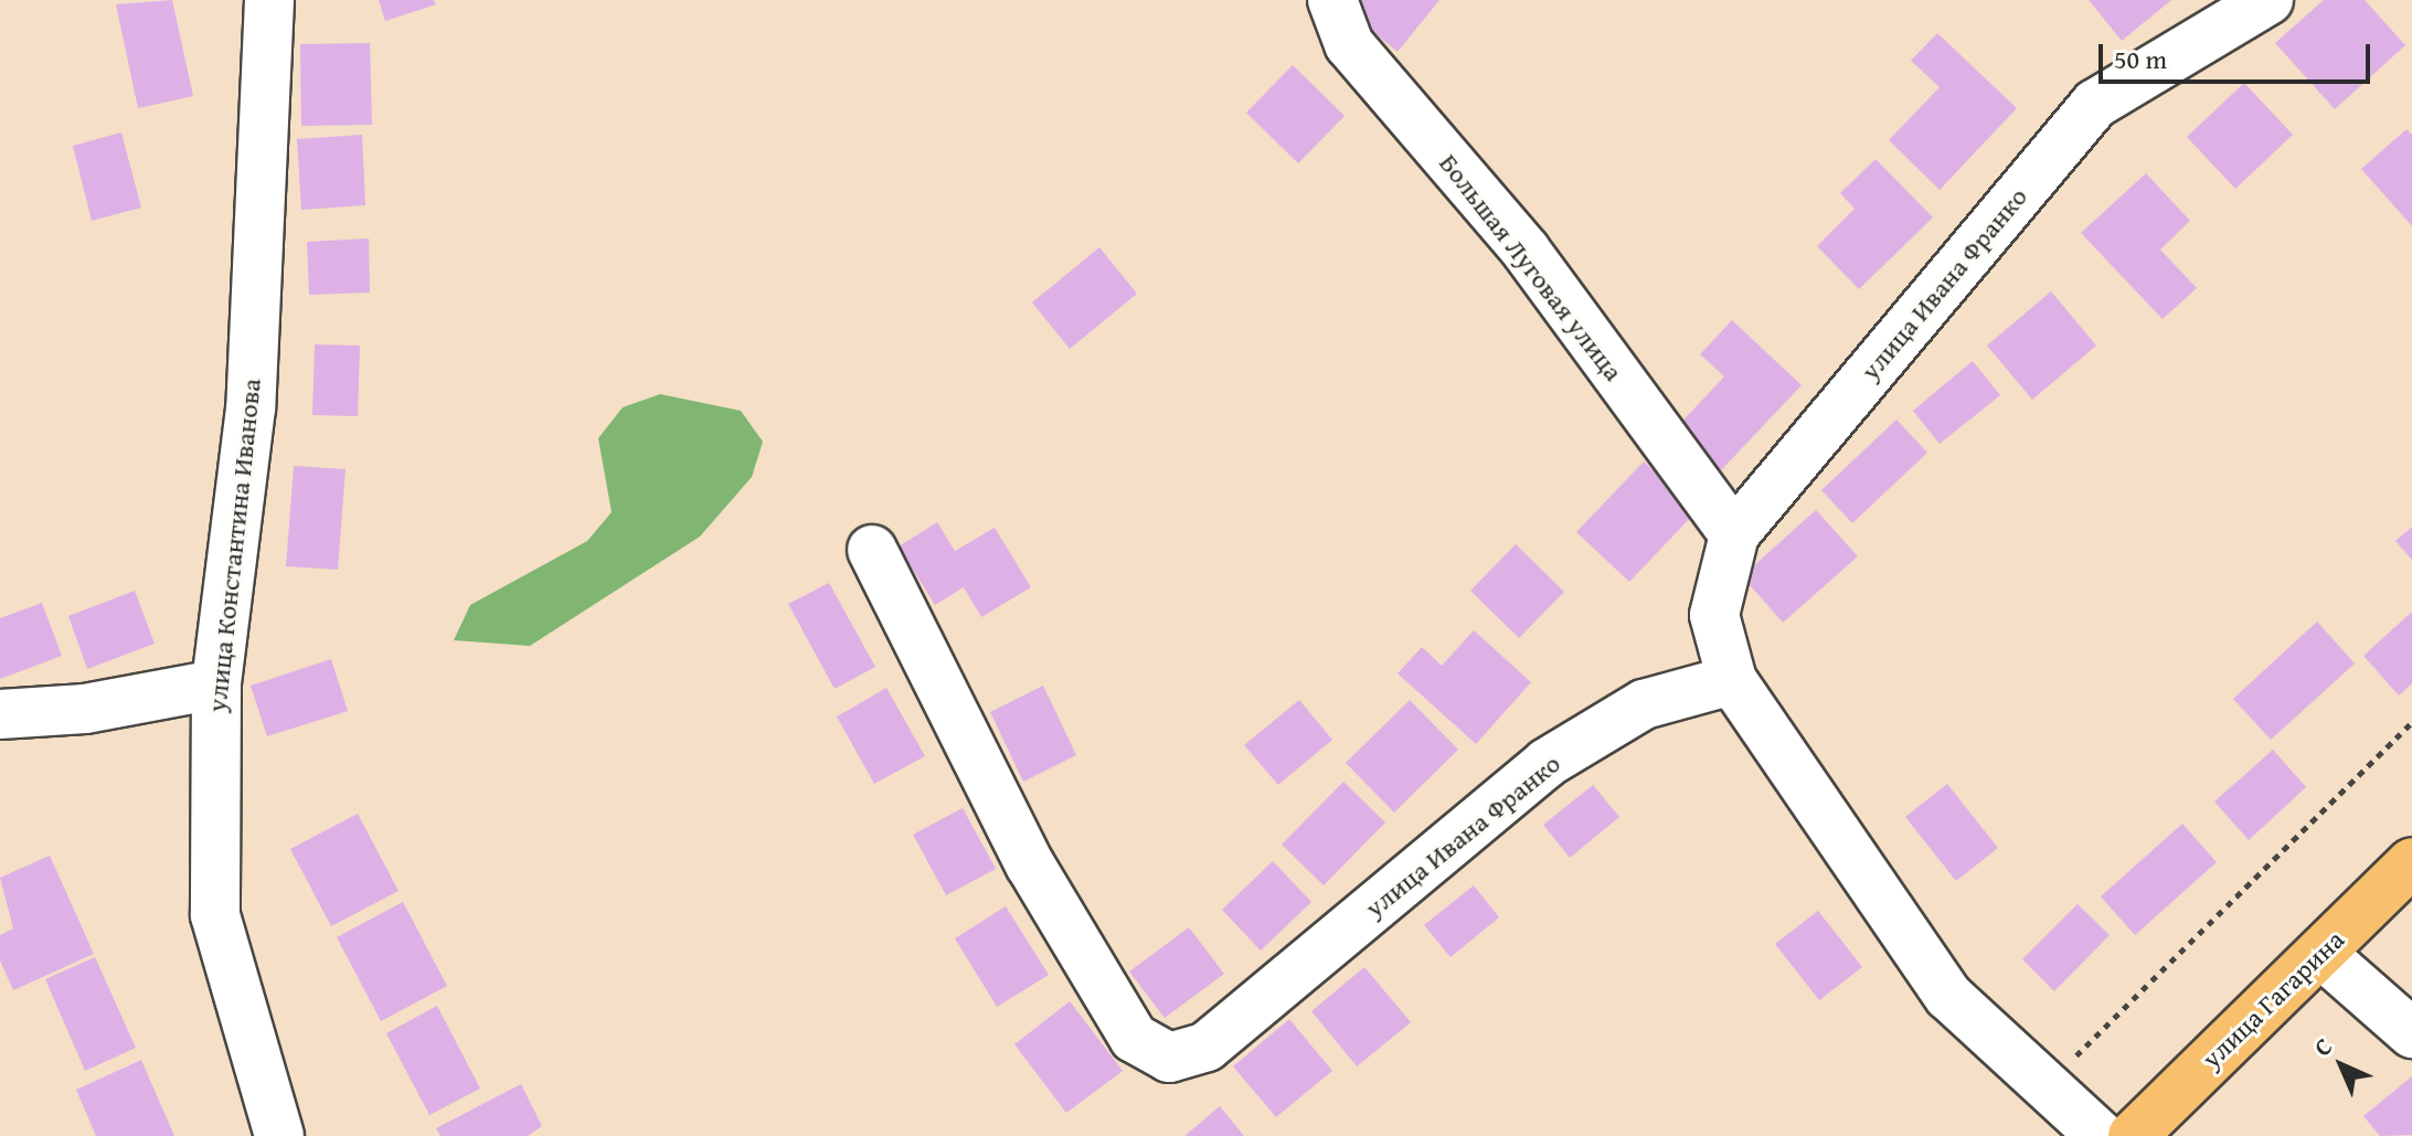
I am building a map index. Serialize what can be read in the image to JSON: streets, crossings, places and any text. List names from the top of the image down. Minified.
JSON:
{"streets":{"main road":["улица Гагарина"],"street":["Большая Луговая улица","улица Ивана Франко","улица Константина Иванова"]},"crossings":[["Большая Луговая улица","улица Ивана Франко"]],"scale_bar":"50 m","north":"top left"}
